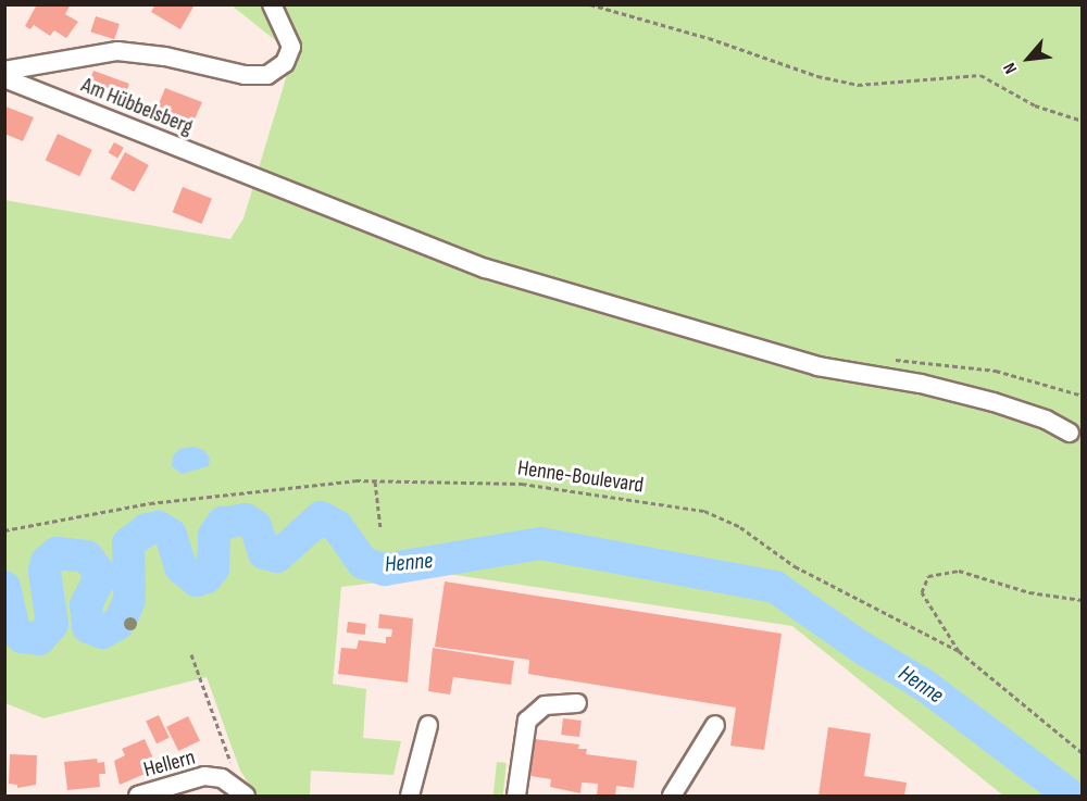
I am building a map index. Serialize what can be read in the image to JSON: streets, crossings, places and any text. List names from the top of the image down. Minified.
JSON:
{"streets":{"street":["Am Hübbelsberg","Hellern"],"path":["Henne-Boulevard"]},"water":["Henne"],"north":"bottom left"}
